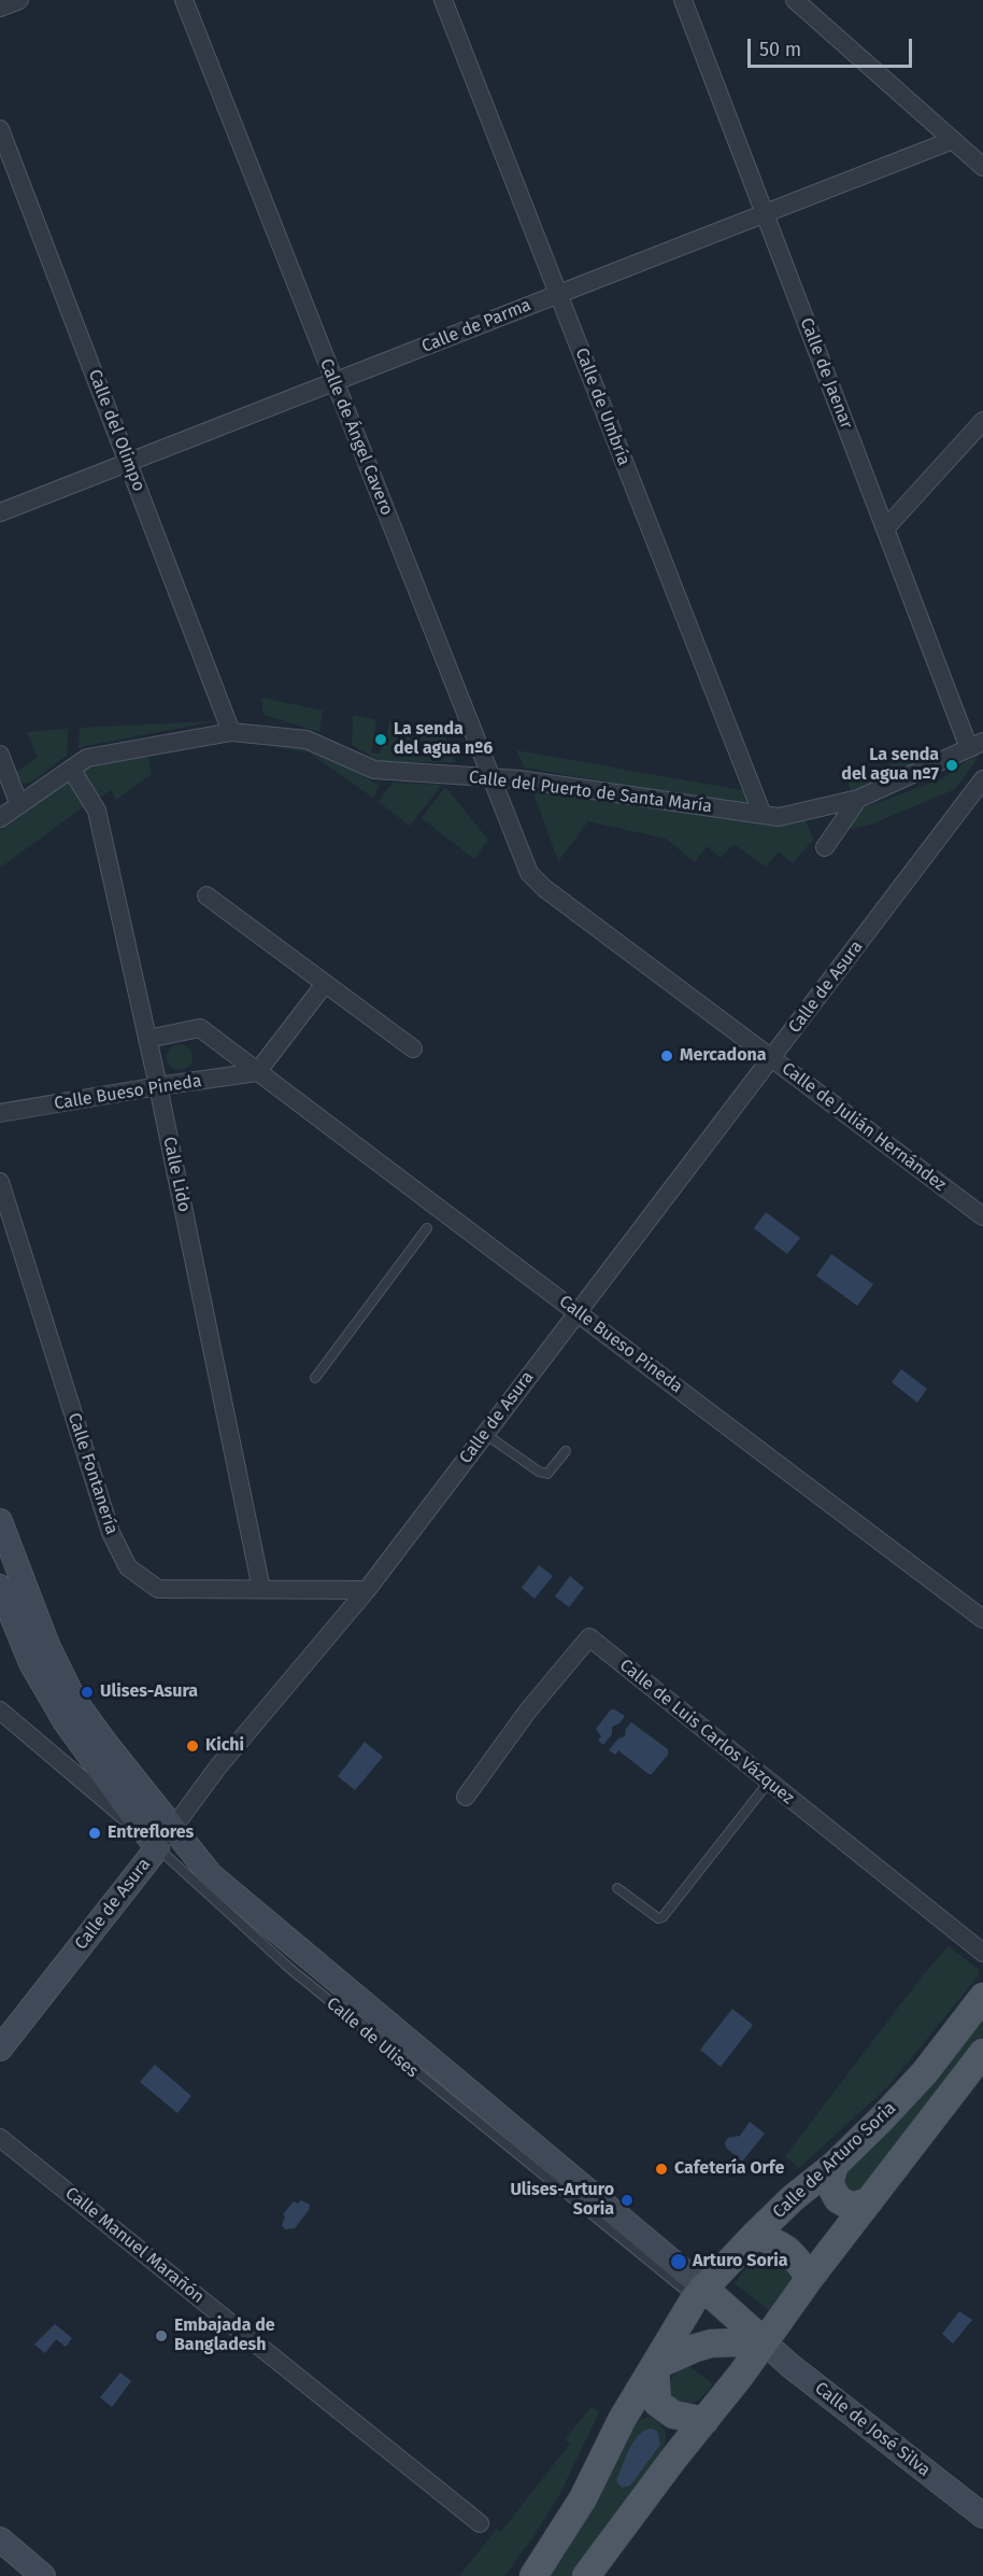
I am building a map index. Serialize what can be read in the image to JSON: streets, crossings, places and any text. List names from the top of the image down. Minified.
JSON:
{"streets":{"main road":["Calle de Arturo Soria"],"street":["Calle de Parma","Calle de Jaenar","Calle de Umbría","Calle del Olimpo","Calle de Ángel Cavero","Calle del Puerto de Santa María","Calle de Asura","Calle Bueso Pineda","Calle de Julián Hernández","Calle Lido","Calle Fontanería","Calle de Luis Carlos Vázquez","Calle de Ulises","Calle Manuel Marañón","Calle de José Silva"]},"crossings":[["Calle de Parma","Calle de Jaenar"],["Calle de Parma","Calle de Umbría"],["Calle de Parma","Calle del Olimpo"],["Calle de Parma","Calle de Ángel Cavero"],["Calle de Jaenar","Calle del Puerto de Santa María"],["Calle de Umbría","Calle del Puerto de Santa María"],["Calle del Olimpo","Calle del Puerto de Santa María"],["Calle de Ángel Cavero","Calle del Puerto de Santa María"],["Calle de Ángel Cavero","Calle de Julián Hernández"],["Calle del Puerto de Santa María","Calle Lido"],["Calle de Asura","Calle Bueso Pineda"],["Calle de Asura","Calle de Julián Hernández"],["Calle de Asura","Calle Fontanería"],["Calle de Asura","Calle de Ulises"],["Calle Bueso Pineda","Calle Lido"],["Calle Lido","Calle Fontanería"],["Calle de Ulises","Calle de Arturo Soria"]],"places":["La senda del agua nº6","La senda del agua nº7","Mercadona","Ulises-Asura","Kichi","Entreflores","Cafetería Orfe","Ulises-Arturo Soria","Arturo Soria","Embajada de Bangladesh"],"scale_bar":"50 m"}
